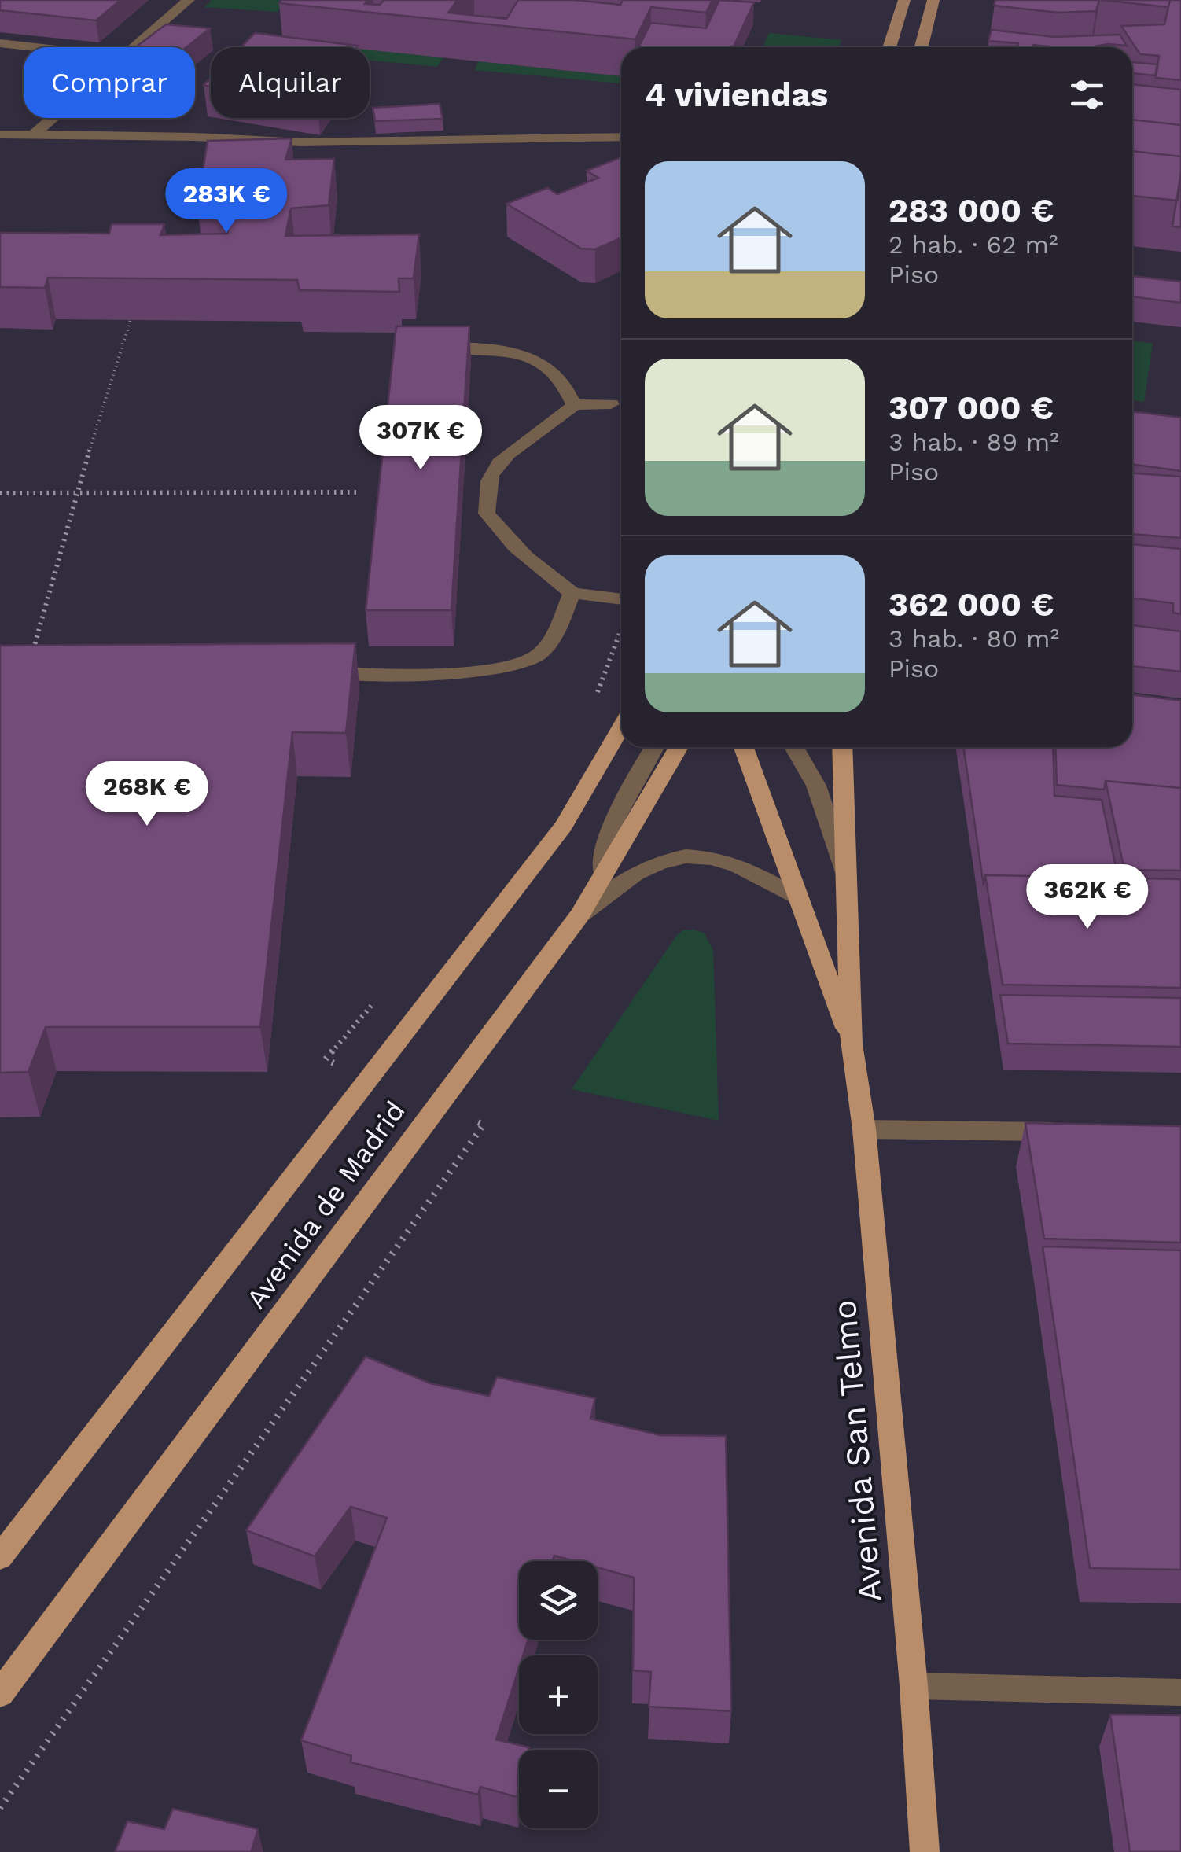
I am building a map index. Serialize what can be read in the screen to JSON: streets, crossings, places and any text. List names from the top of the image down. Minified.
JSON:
{"streets":{"main road":["Avenida de Madrid","Avenida San Telmo"]},"page":{"chip":["Comprar","Alquilar"],"heading":"4 viviendas","list":[{"name":"283 000 €","note":"2 hab. · 62 m² · Piso"},{"name":"307 000 €","note":"3 hab. · 89 m² · Piso"},{"name":"362 000 €","note":"3 hab. · 80 m² · Piso"}],"price":["283K €","307K €","268K €","362K €"],"map_buttons":["+","−"]}}
